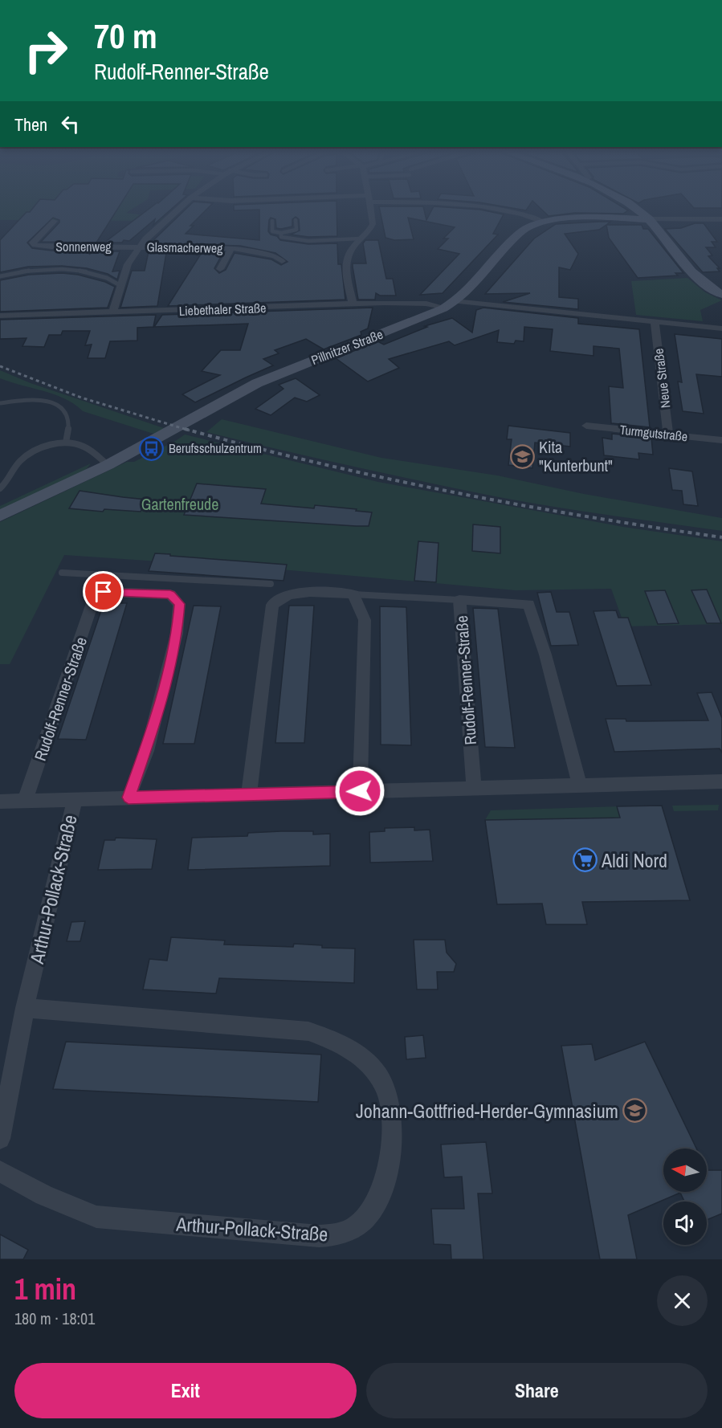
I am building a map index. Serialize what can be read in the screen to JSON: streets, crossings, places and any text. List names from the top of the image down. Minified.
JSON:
{"streets":{"street":["Sonnenweg","Glasmacherweg","Liebethaler Straße","Pillnitzer Straße","Neue Straße","Turmgutstraße","Rudolf-Renner-Straße","Arthur-Pollack-Straße"]},"crossings":[["Sonnenweg","Glasmacherweg"],["Liebethaler Straße","Pillnitzer Straße"],["Pillnitzer Straße","Neue Straße"],["Neue Straße","Turmgutstraße"]],"parks":["Gartenfreude"],"places":{"bus stop":["Berufsschulzentrum"],"school or university":["Kita \"Kunterbunt\"","Johann-Gottfried-Herder-Gymnasium"],"supermarket":["Aldi Nord"]},"north":"left","page":{"turn":["70 m","Rudolf-Renner-Straße"],"then":"Then","heading":["1 min","180 m · 18:01"],"buttons":["Exit","Share"]}}
